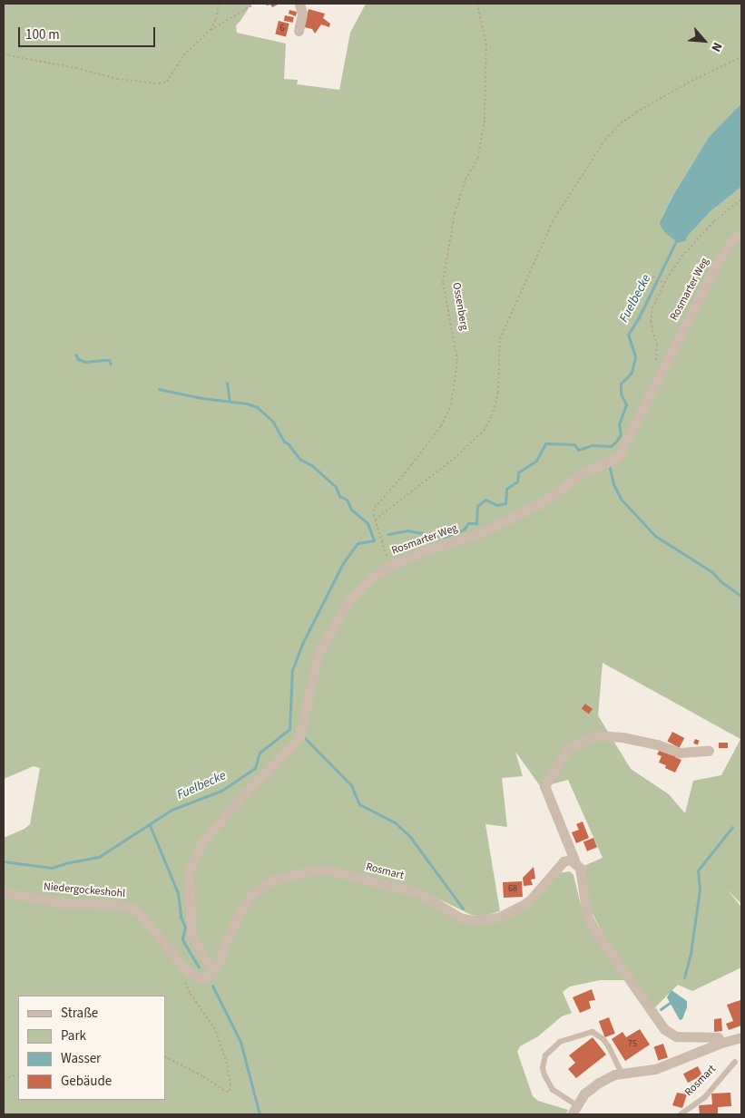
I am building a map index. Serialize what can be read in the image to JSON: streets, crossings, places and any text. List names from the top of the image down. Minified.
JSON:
{"streets":{"street":["Rosmarter Weg","Rosmart","Niedergockeshohl"],"path":["Ossenberg"]},"crossings":[["Rosmarter Weg","Rosmart"],["Rosmarter Weg","Niedergockeshohl"],["Rosmart","Niedergockeshohl"]],"water":["Fuelbecke"],"house_numbers":["6","68","75"],"legend":["Straße","Park","Wasser","Gebäude"],"scale_bar":"100 m","north":"bottom right"}
